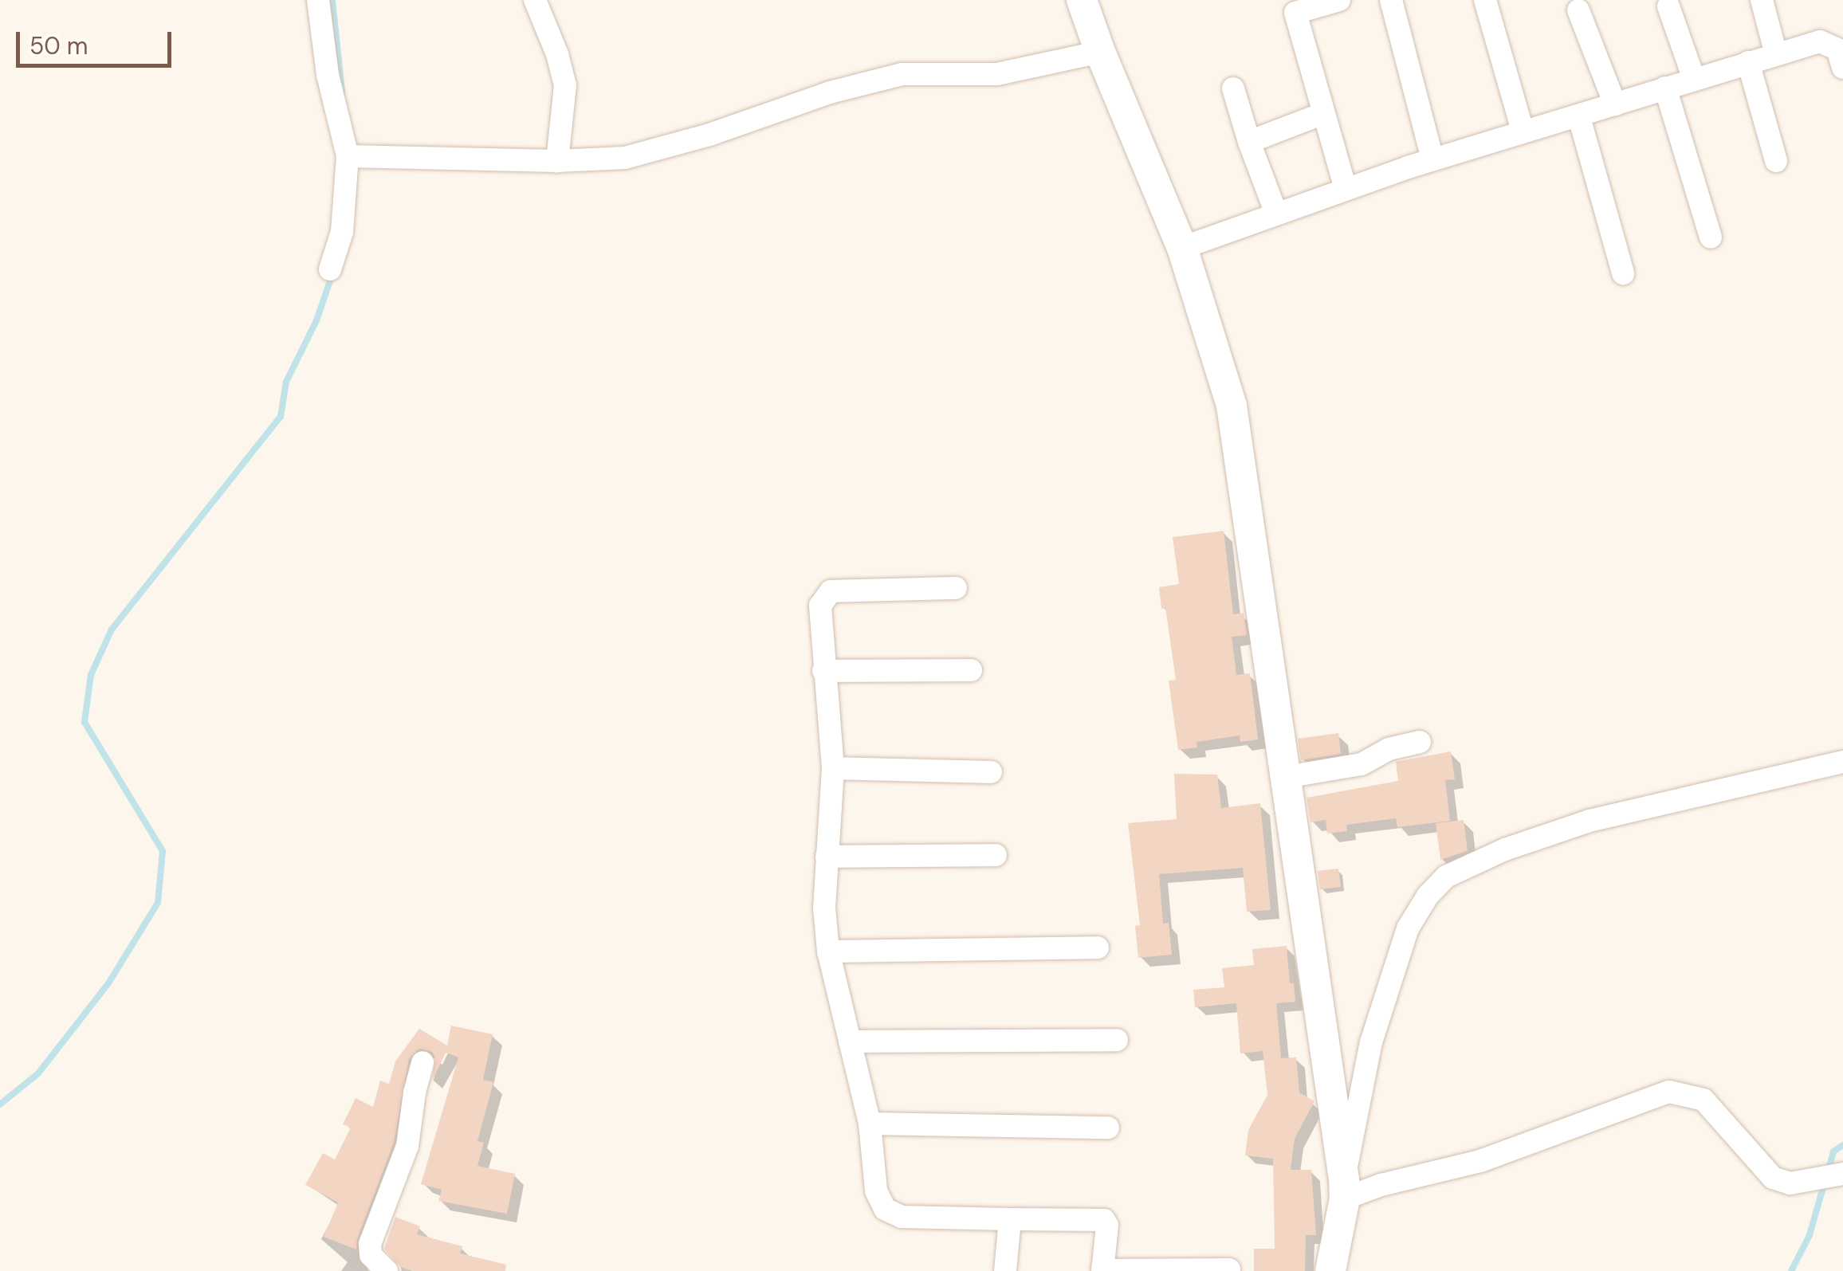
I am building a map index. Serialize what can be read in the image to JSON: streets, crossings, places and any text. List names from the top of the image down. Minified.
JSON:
{"scale_bar":"50 m"}
